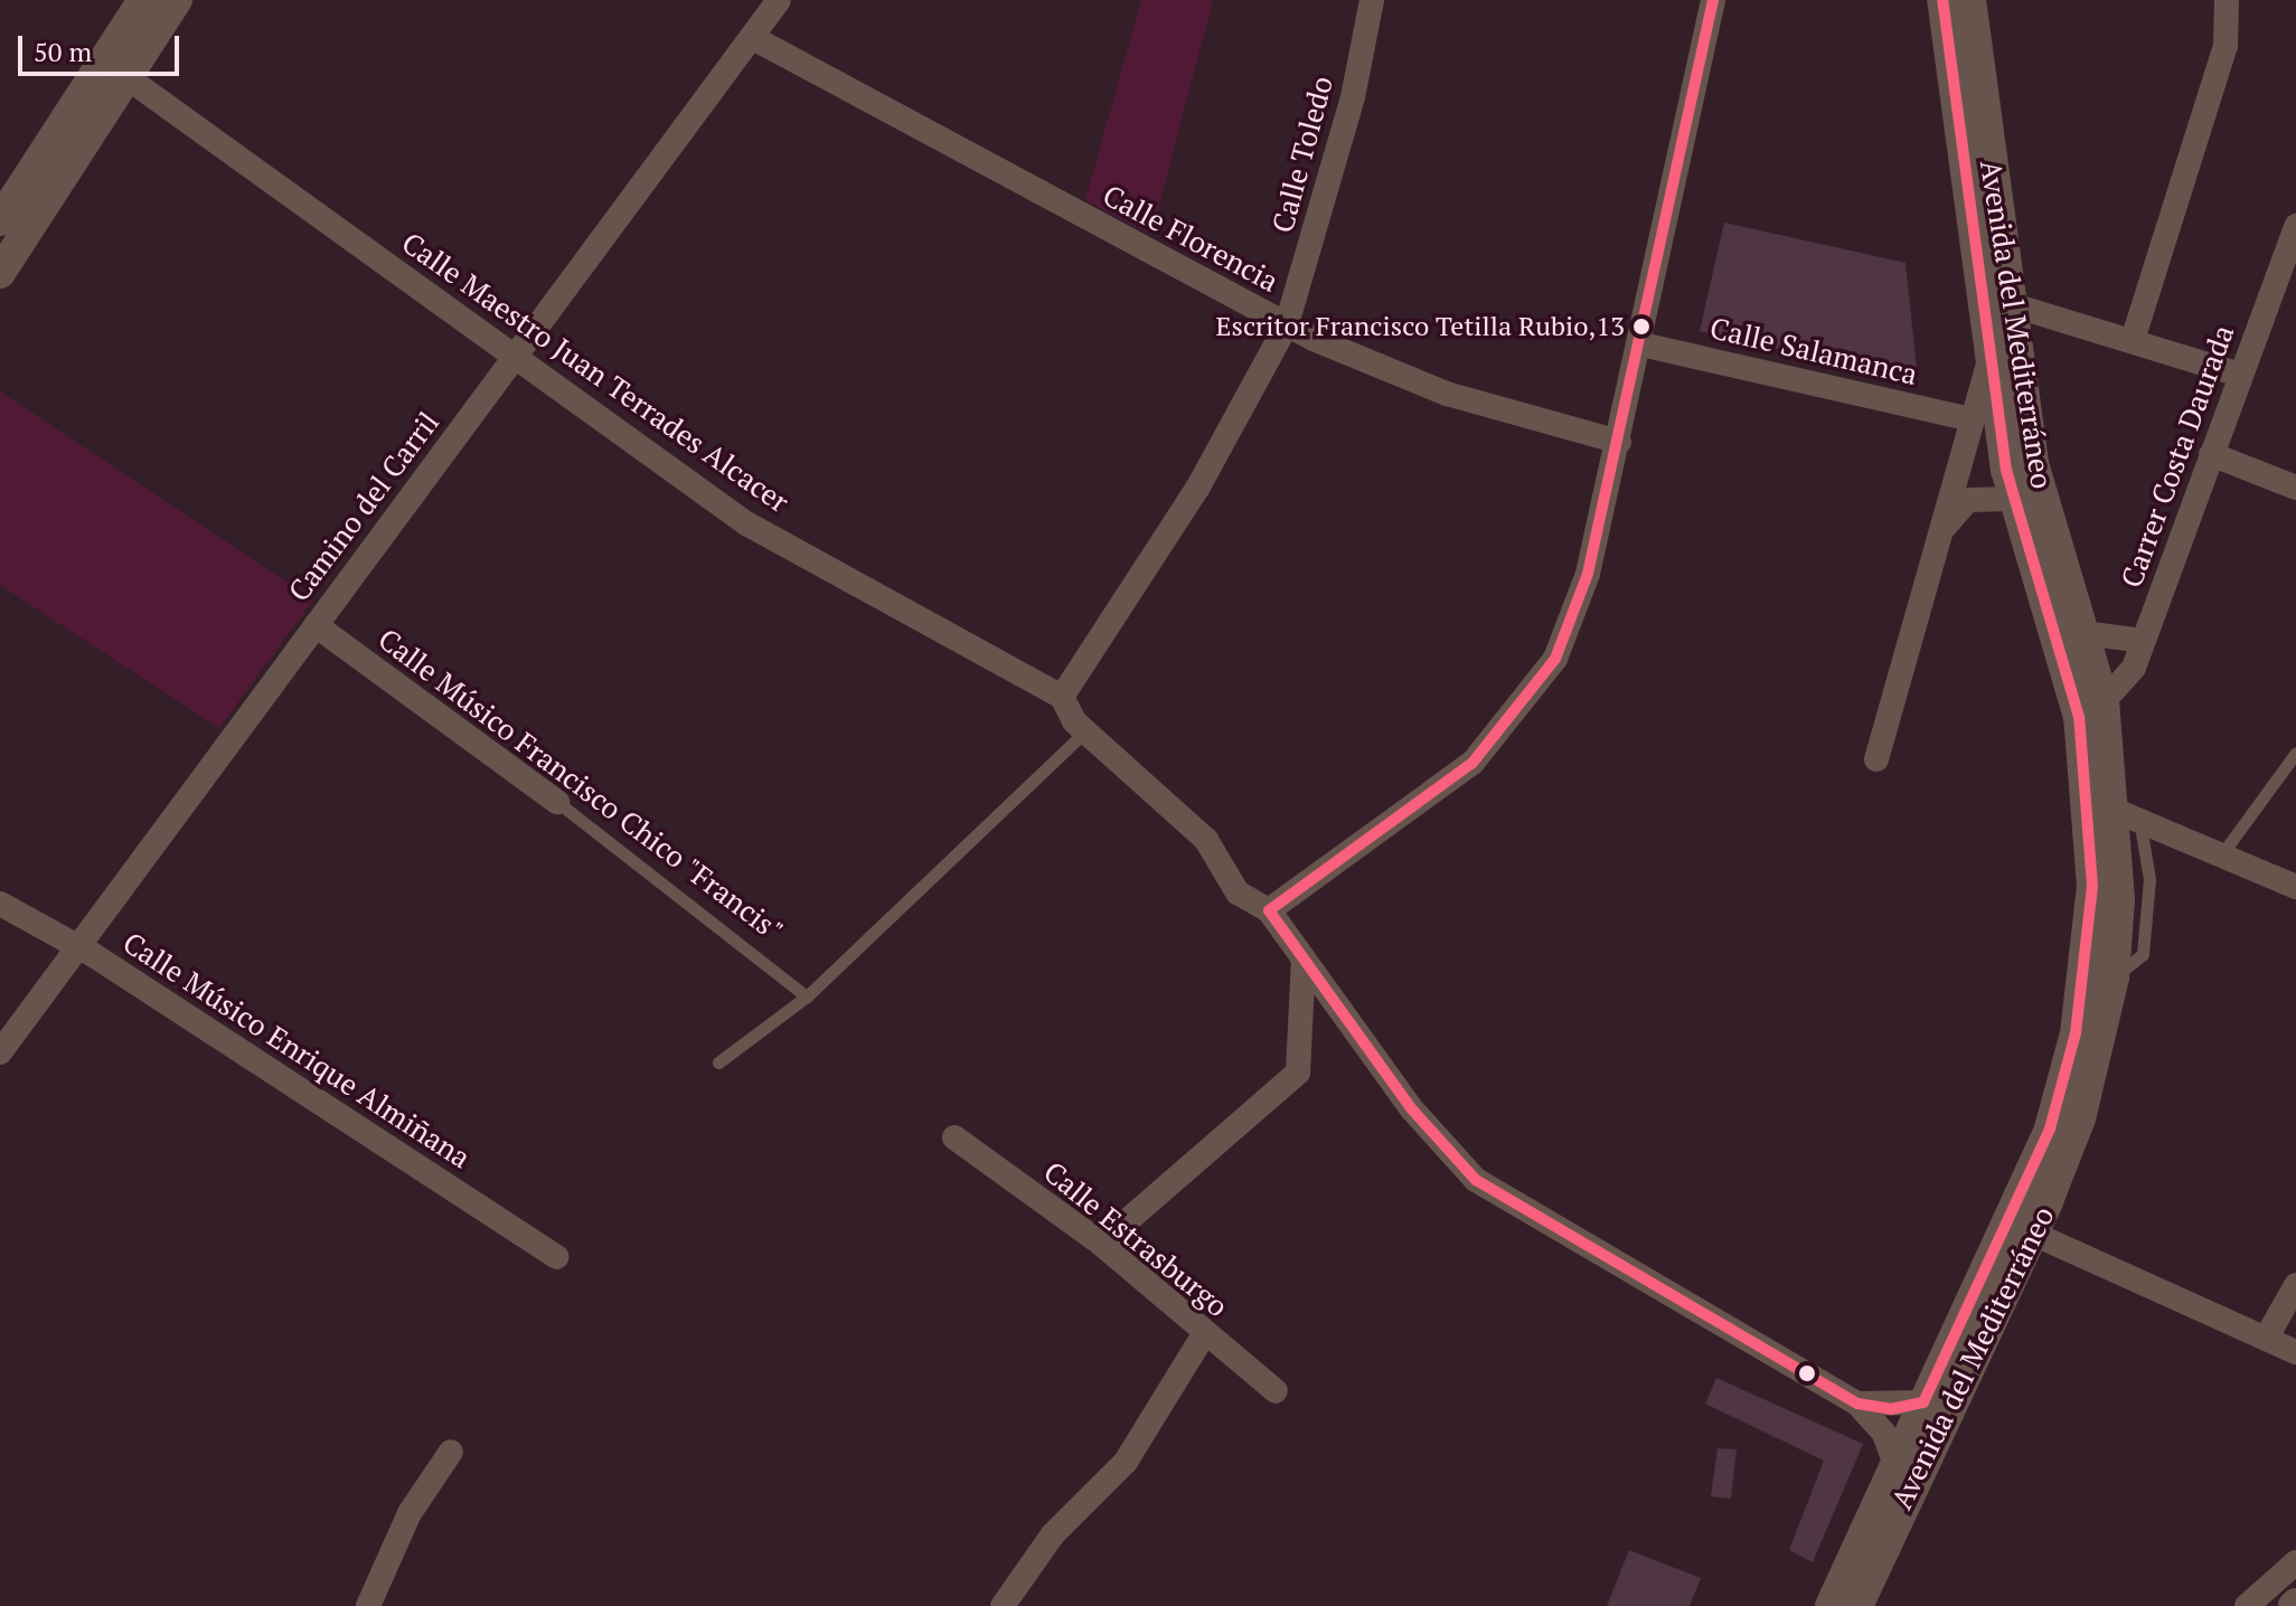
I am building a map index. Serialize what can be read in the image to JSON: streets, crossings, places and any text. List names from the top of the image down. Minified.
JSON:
{"streets":{"street":["Calle Toledo","Calle Florencia","Avenida del Mediterráneo","Calle Salamanca","Calle Maestro Juan Terrades Alcacer","Carrer Costa Daurada","Camino del Carril","Calle Músico Francisco Chico \"Francis\"","Calle Músico Enrique Almiñana","Calle Estrasburgo"]},"crossings":[["Calle Toledo","Calle Florencia"],["Calle Toledo","Calle Maestro Juan Terrades Alcacer"],["Calle Florencia","Camino del Carril"],["Avenida del Mediterráneo","Calle Maestro Juan Terrades Alcacer"],["Avenida del Mediterráneo","Carrer Costa Daurada"],["Calle Maestro Juan Terrades Alcacer","Camino del Carril"],["Camino del Carril","Calle Músico Francisco Chico \"Francis\""],["Camino del Carril","Calle Músico Enrique Almiñana"]],"places":["Escritor Francisco Tetilla Rubio,13"],"scale_bar":"50 m"}
